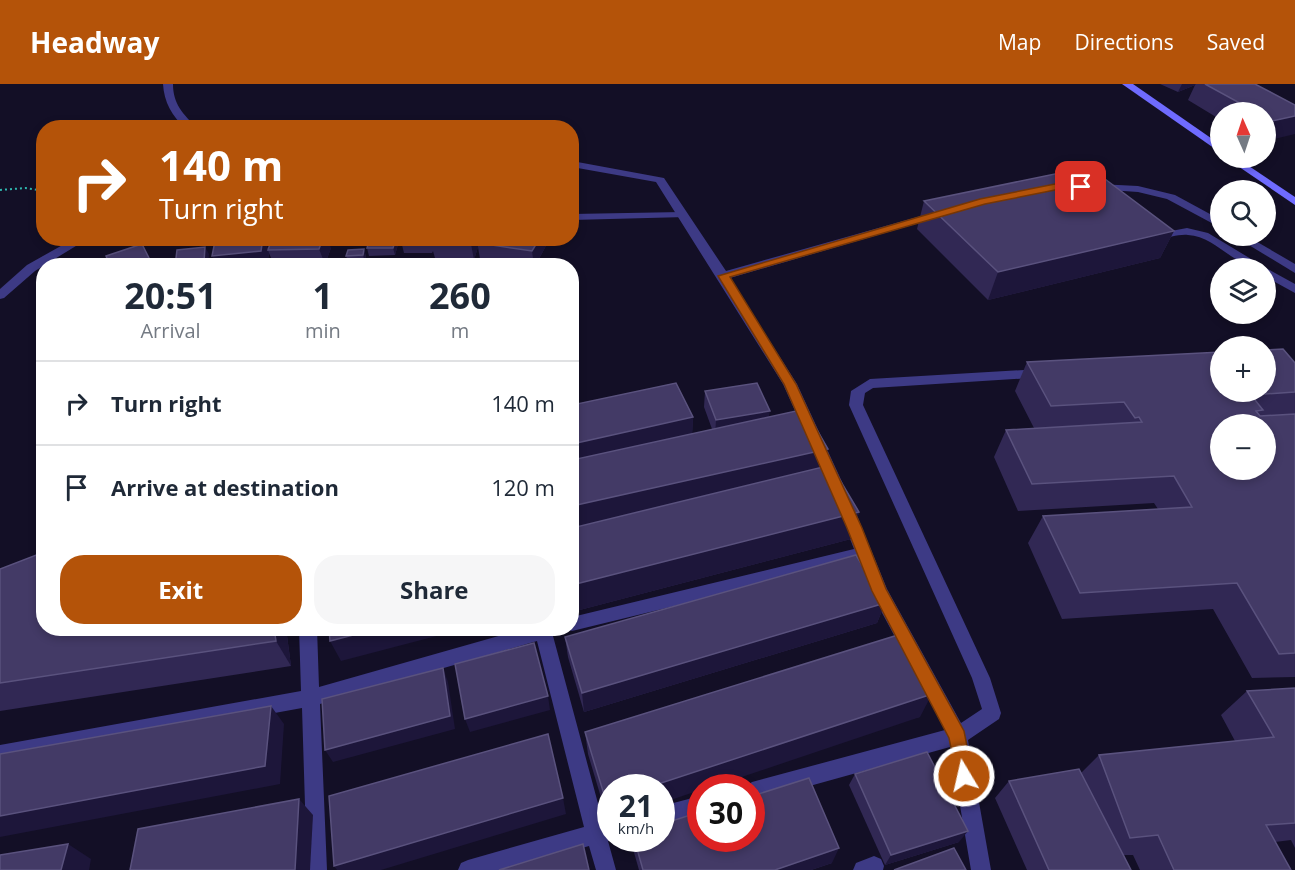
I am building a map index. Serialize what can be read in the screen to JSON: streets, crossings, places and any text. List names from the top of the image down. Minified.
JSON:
{"north":"top","page":{"header":"Headway","nav":["Map","Directions","Saved"],"map_buttons":["+","−"],"turn":["140 m","Turn right"],"eta":["20:51","Arrival","1","min","260","m"],"list":[{"name":"Turn right","value":"140 m"},{"name":"Arrive at destination","value":"120 m"}],"buttons":["Exit","Share"],"speed":"21 km/h","limit":"30"}}
